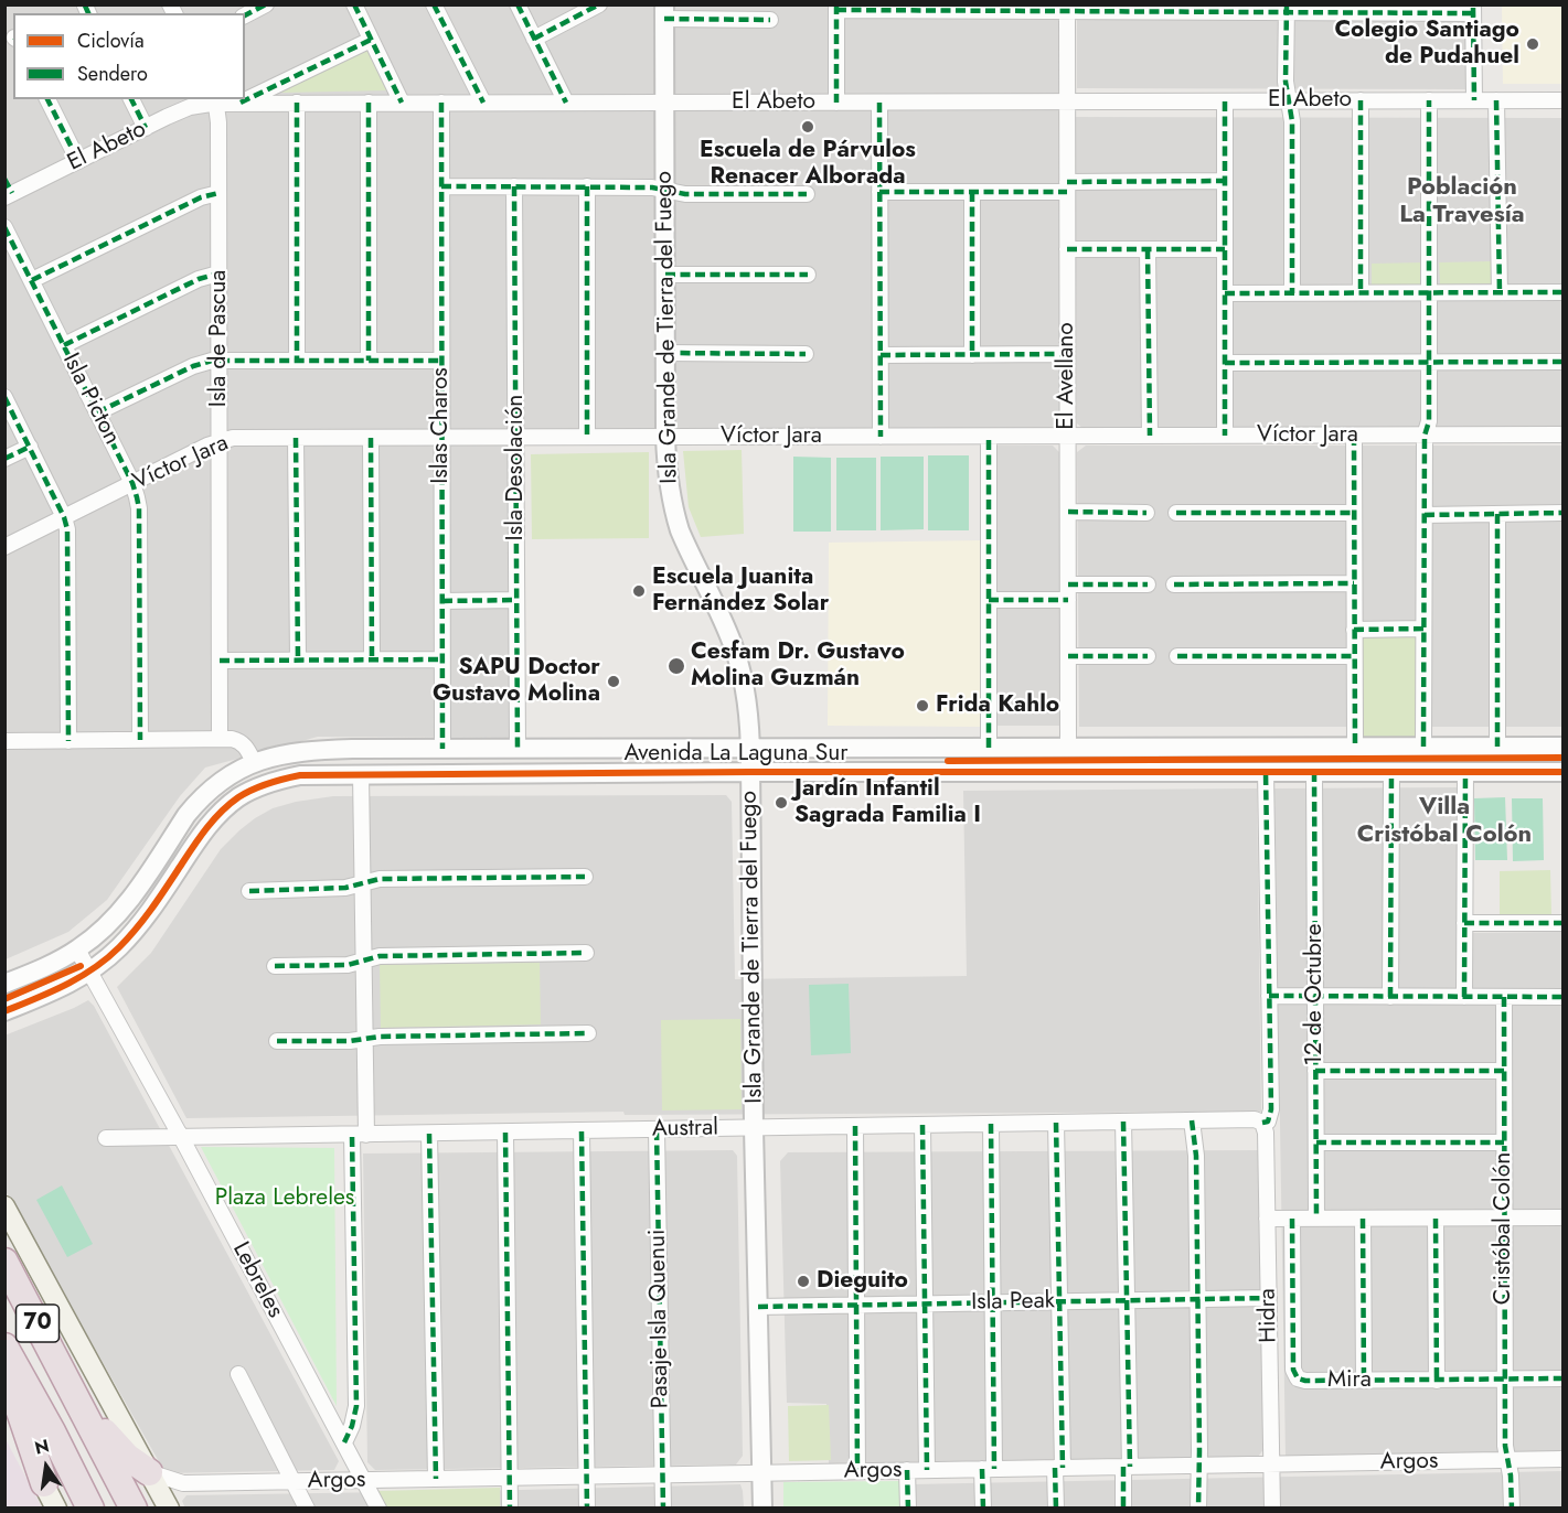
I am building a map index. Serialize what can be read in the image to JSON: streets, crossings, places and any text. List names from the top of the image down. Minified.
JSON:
{"streets":{"highway":["70"],"street":["El Abeto","Isla Grande de Tierra del Fuego","Isla de Pascua","El Avellano","Isla Picton","Islas Charos","Víctor Jara","Isla Desolación","Avenida La Laguna Sur","12 de Octubre","Austral","Cristóbal Colón","Lebreles","Isla Peak","Hidra","Pasaje Isla Quenui","Mira","Argos"]},"crossings":[["El Abeto","Isla Grande de Tierra del Fuego"],["El Abeto","Isla de Pascua"],["El Abeto","El Avellano"],["El Abeto","Islas Charos"],["Isla Grande de Tierra del Fuego","Víctor Jara"],["Isla Grande de Tierra del Fuego","Avenida La Laguna Sur"],["Isla Grande de Tierra del Fuego","Austral"],["Isla Grande de Tierra del Fuego","Isla Peak"],["Isla Grande de Tierra del Fuego","Argos"],["Isla de Pascua","Víctor Jara"],["El Avellano","Víctor Jara"],["El Avellano","Avenida La Laguna Sur"],["Isla Picton","Víctor Jara"],["Islas Charos","Víctor Jara"],["Islas Charos","Avenida La Laguna Sur"],["Víctor Jara","Isla Desolación"],["Isla Desolación","Avenida La Laguna Sur"],["Avenida La Laguna Sur","12 de Octubre"],["Avenida La Laguna Sur","Lebreles"],["Austral","Lebreles"],["Austral","Hidra"],["Austral","Pasaje Isla Quenui"],["Cristóbal Colón","Mira"],["Cristóbal Colón","Argos"],["Lebreles","Argos"],["Isla Peak","Hidra"],["Hidra","Argos"],["Pasaje Isla Quenui","Argos"]],"districts":["Población La Travesía","Villa Cristóbal Colón"],"parks":["Plaza Lebreles"],"places":["Colegio Santiago de Pudahuel","Escuela de Párvulos Renacer Alborada","Escuela Juanita Fernández Solar","Cesfam Dr. Gustavo Molina Guzmán","SAPU Doctor Gustavo Molina","Frida Kahlo","Jardín Infantil Sagrada Familia I","Dieguito"],"legend":["Ciclovía","Sendero"],"north":"top"}
